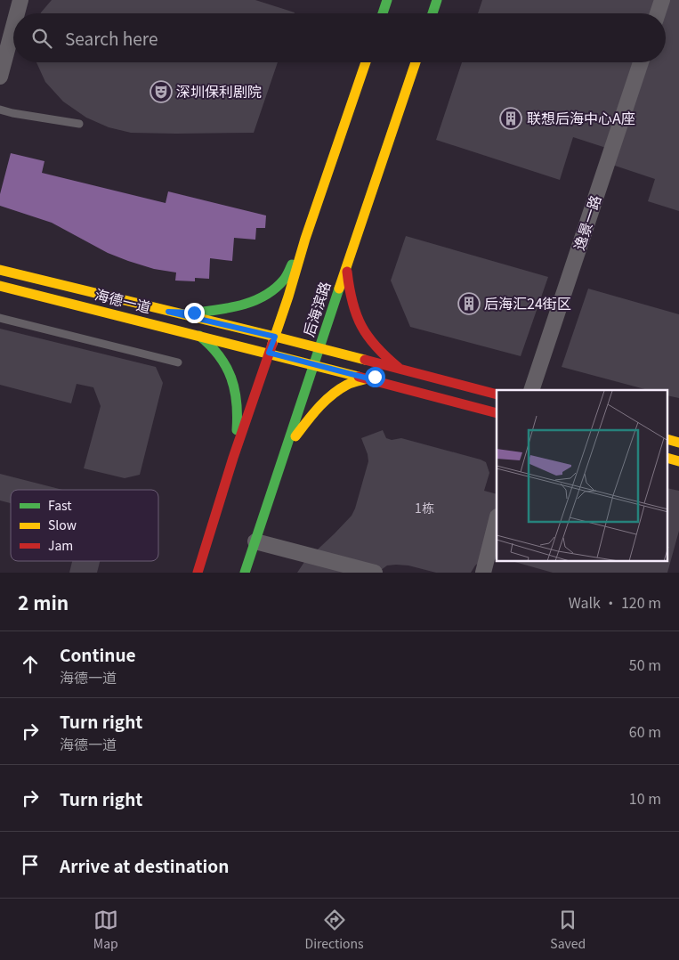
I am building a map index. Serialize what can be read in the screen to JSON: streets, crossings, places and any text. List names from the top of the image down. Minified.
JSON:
{"streets":{"main road":["海德一道","后海滨路"],"street":["逸景一路"]},"crossings":[["海德一道","后海滨路"]],"places":{"theatre":["深圳保利剧院"],"building":["联想后海中心A座","后海汇24街区"]},"house_numbers":["1栋"],"legend":["Fast","Slow","Jam"],"page":{"search":"Search here","heading":["2 min","Walk · 120 m"],"list":[["Continue","海德一道","50 m"],["Turn right","海德一道","60 m"],["Turn right","10 m"],"Arrive at destination"],"nav":["Map","Directions","Saved"]}}
